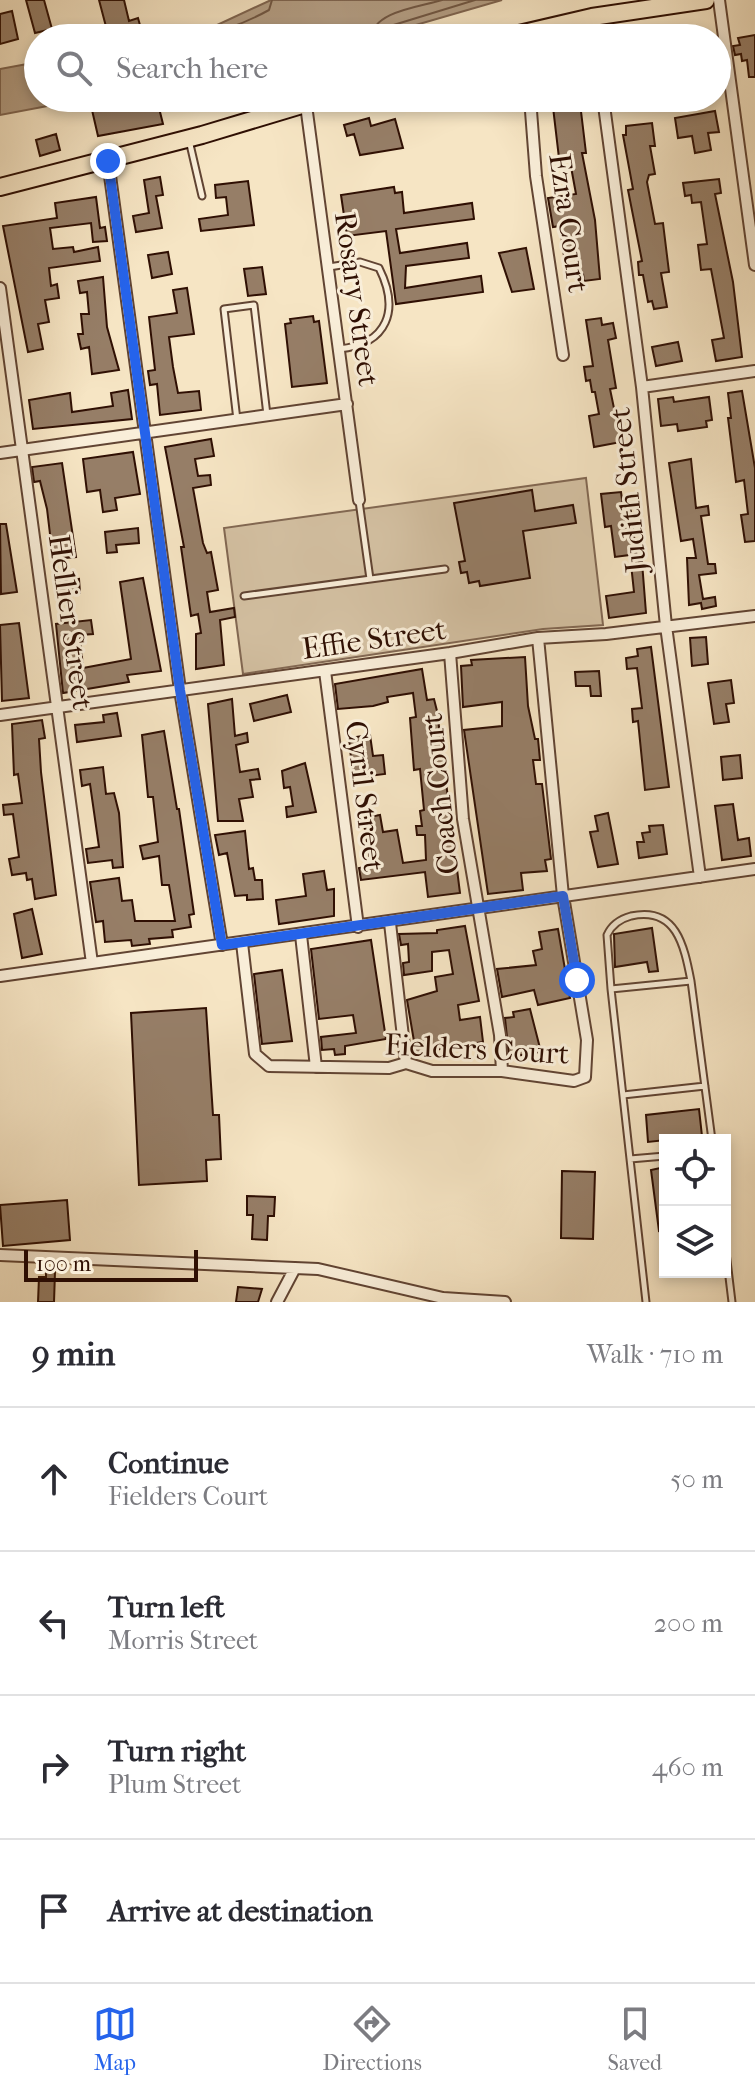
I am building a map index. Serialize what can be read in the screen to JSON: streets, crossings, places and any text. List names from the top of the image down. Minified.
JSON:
{"streets":{"street":["Ezra Court","Rosary Street","Judith Street","Hellier Street","Effie Street","Coach Court","Cyril Street","Fielders Court"]},"crossings":[["Judith Street","Effie Street"],["Hellier Street","Effie Street"],["Effie Street","Coach Court"],["Effie Street","Cyril Street"],["Effie Street","Fielders Court"],["Coach Court","Fielders Court"]],"scale_bar":"100 m","page":{"search":"Search here","scale":"100 m","heading":["9 min","Walk · 710 m"],"list":[["Continue","Fielders Court","50 m"],["Turn left","Morris Street","200 m"],["Turn right","Plum Street","460 m"],"Arrive at destination"],"nav":["Map","Directions","Saved"]}}
